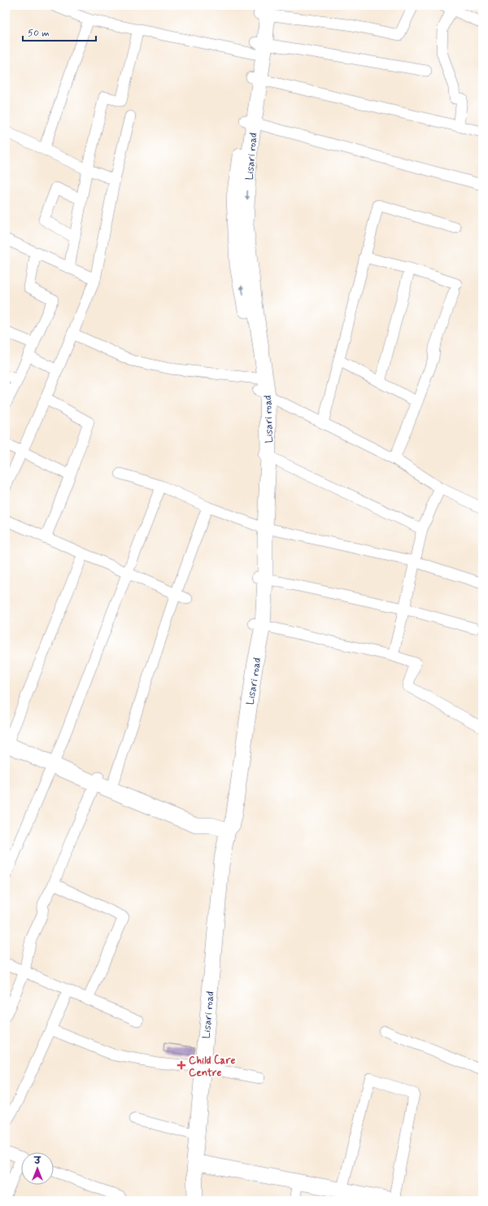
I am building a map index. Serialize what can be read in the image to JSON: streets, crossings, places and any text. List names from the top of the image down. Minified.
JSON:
{"streets":{"street":["Lisari road"]},"places":{"health":["Child Care Centre"]},"scale_bar":"50 m","north":"top"}
